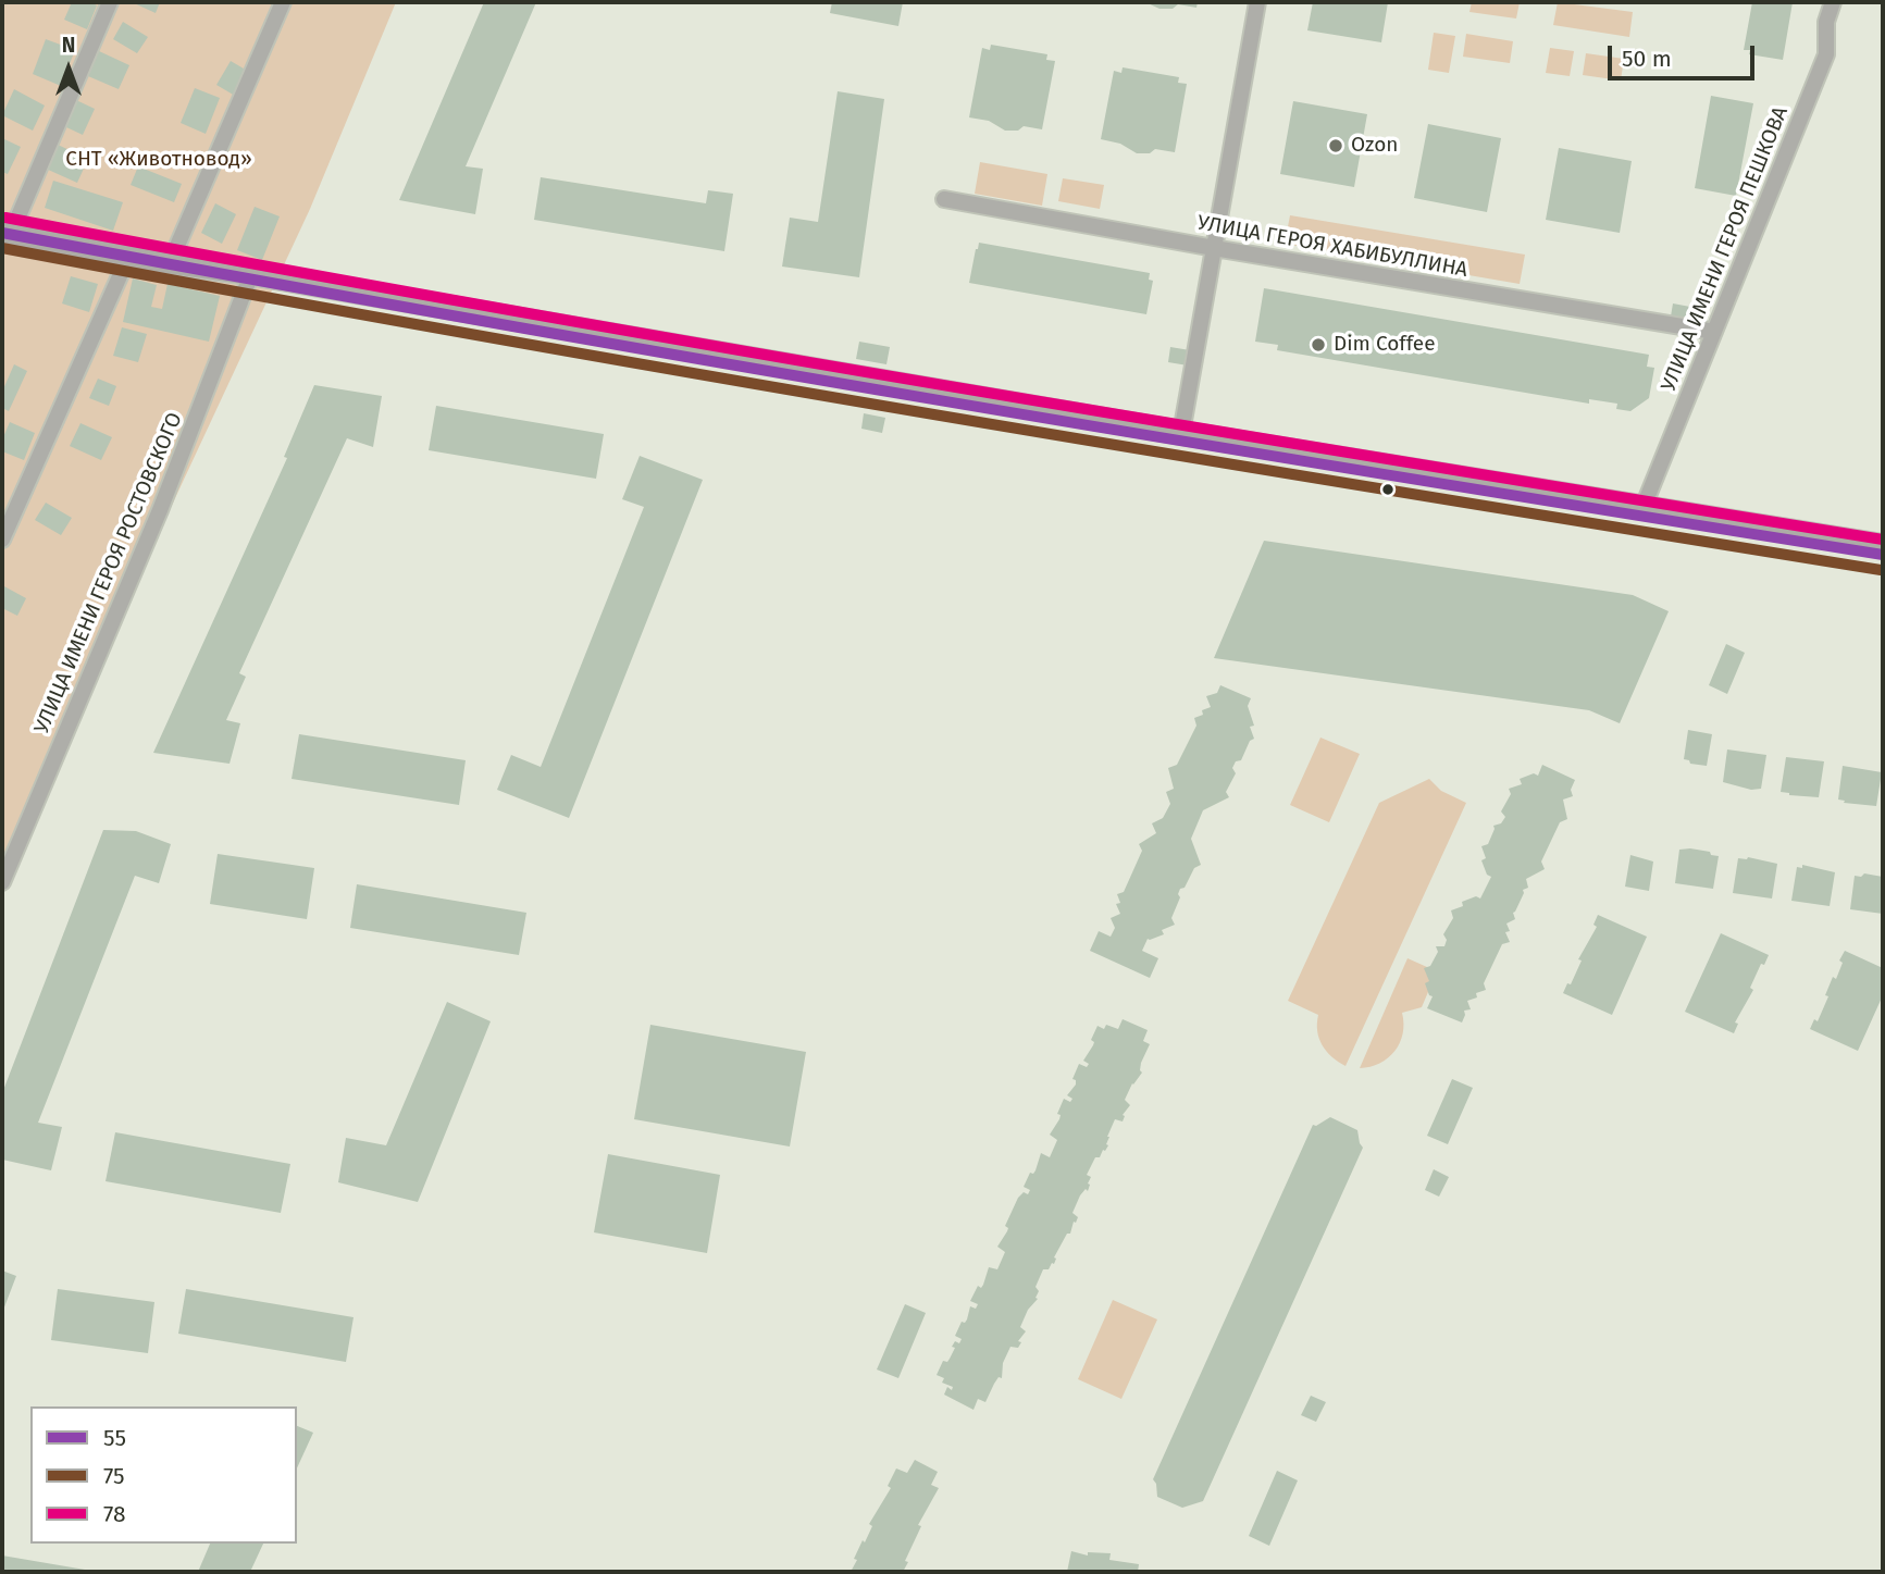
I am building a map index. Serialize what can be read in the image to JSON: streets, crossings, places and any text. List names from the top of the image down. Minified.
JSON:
{"streets":{"street":["УЛИЦА ГЕРОЯ ХАБИБУЛЛИНА","УЛИЦА ИМЕНИ ГЕРОЯ ПЕШКОВА","УЛИЦА ИМЕНИ ГЕРОЯ РОСТОВСКОГО"]},"crossings":[["УЛИЦА ГЕРОЯ ХАБИБУЛЛИНА","УЛИЦА ИМЕНИ ГЕРОЯ ПЕШКОВА"]],"parks":["СНТ «Животновод»"],"places":["Ozon","Dim Coffee"],"lines":["transit line 78","transit line 55","transit line 75"],"legend":["55","75","78"],"scale_bar":"50 m","north":"top"}
